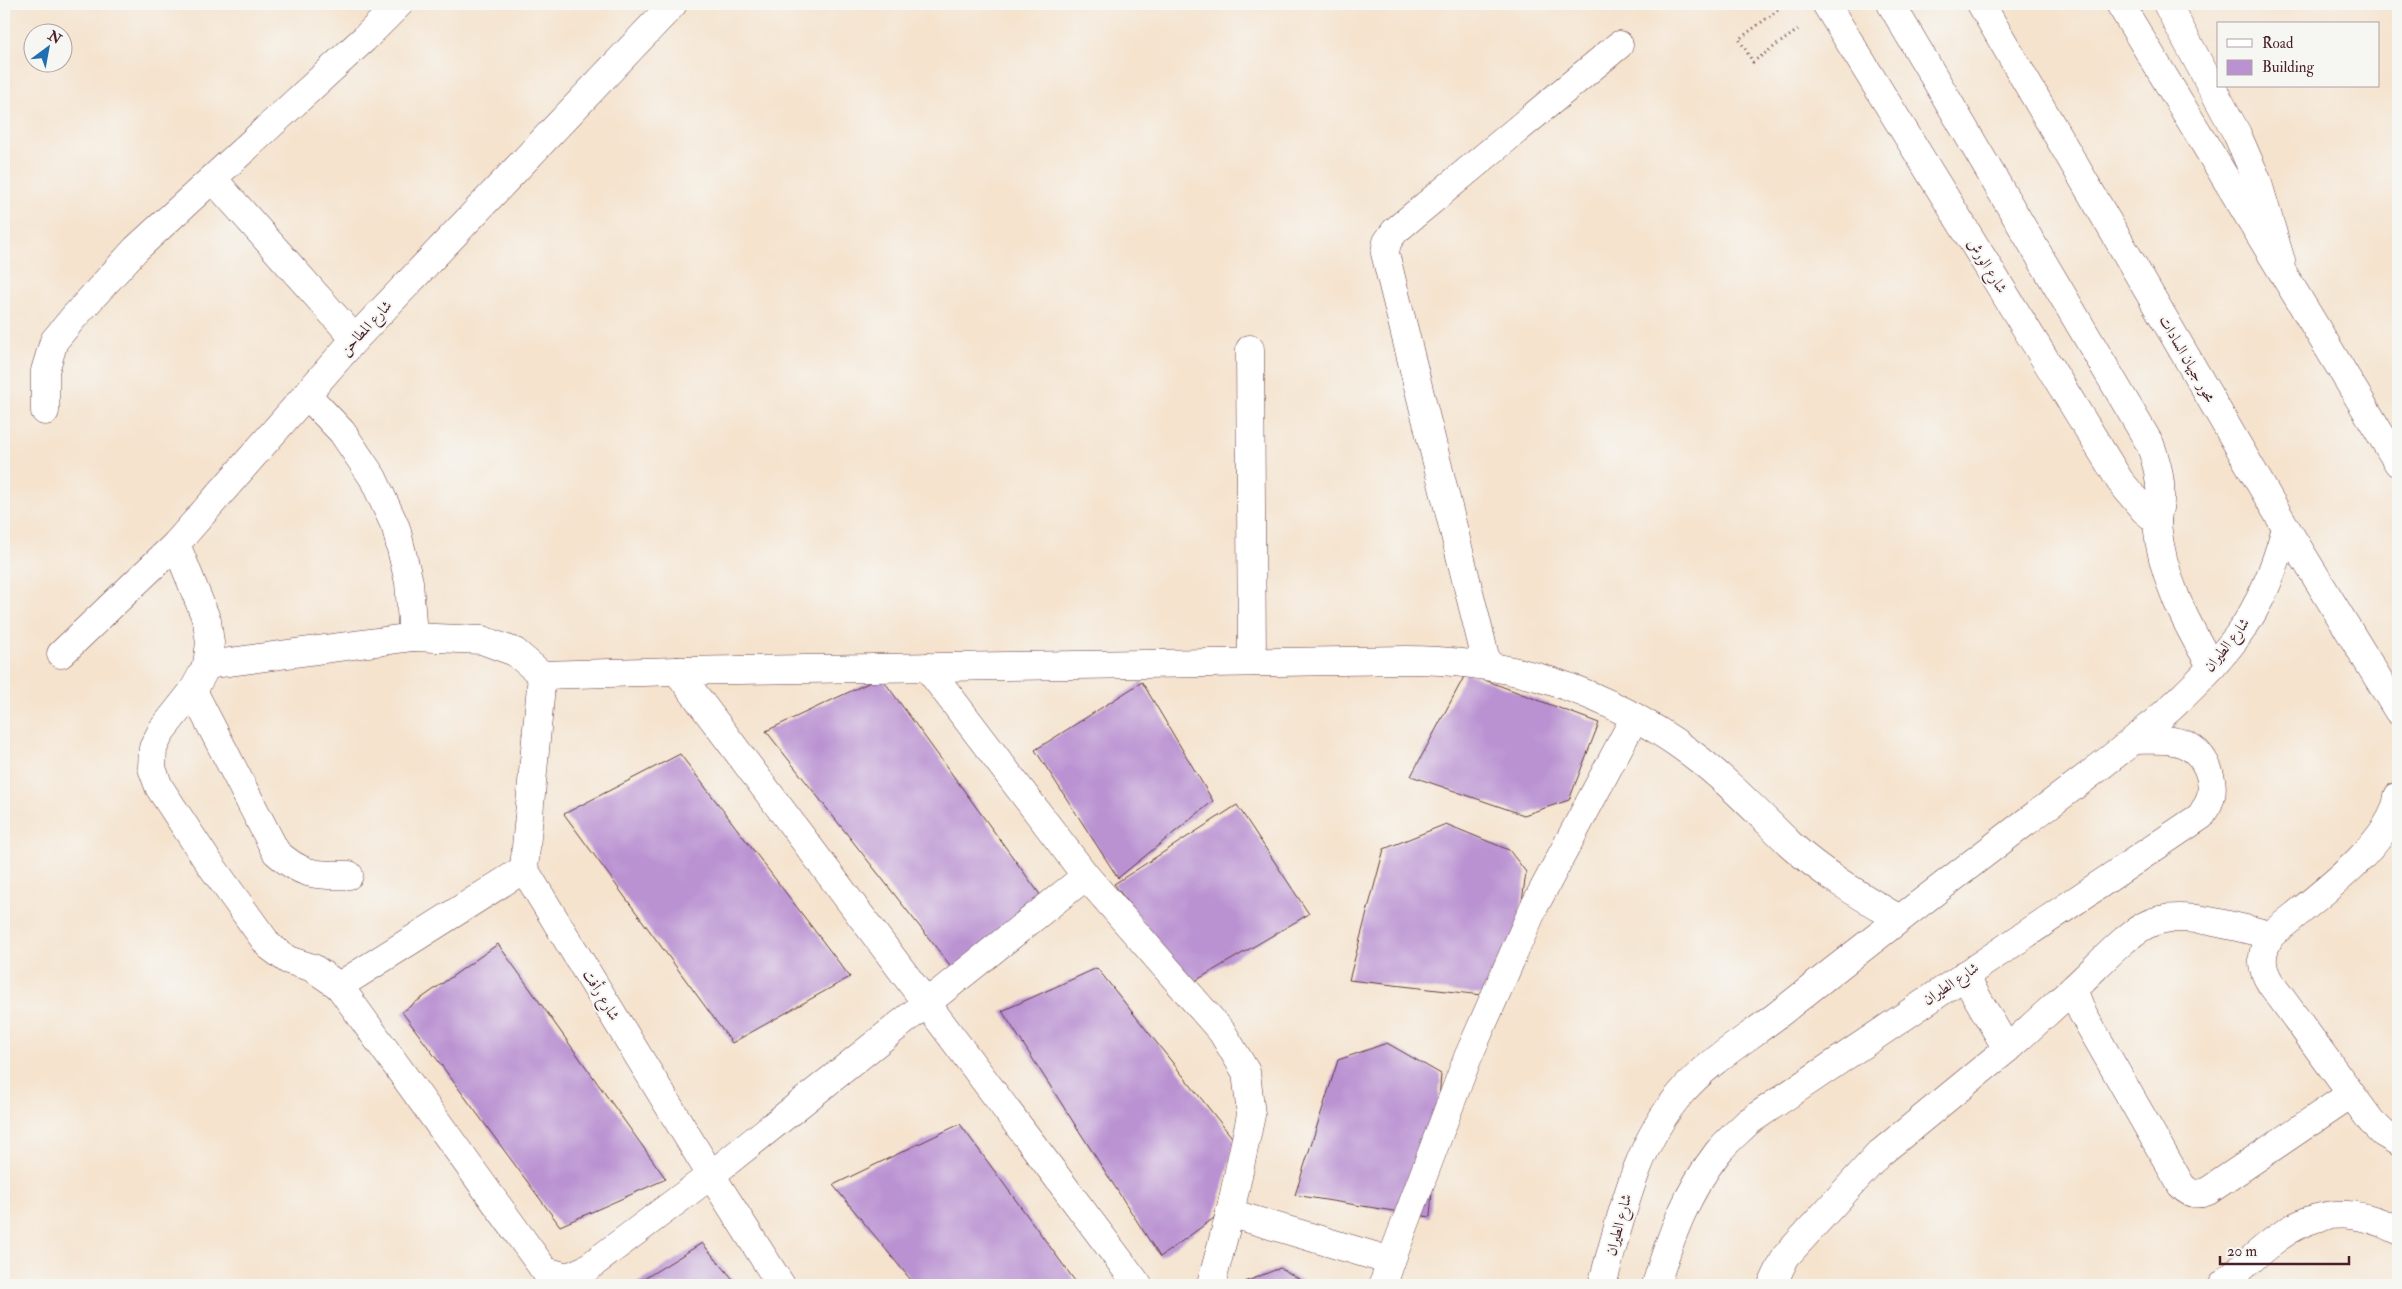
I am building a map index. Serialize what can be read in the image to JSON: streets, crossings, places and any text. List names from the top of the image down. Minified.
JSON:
{"streets":{"street":["شارع الورش","شارع المطاحن","محور جيهان السادات","شارع الطيران","شارع رأفت"]},"crossings":[["محور جيهان السادات","شارع الطيران"]],"legend":["Road","Building"],"scale_bar":"20 m","north":"top right"}
